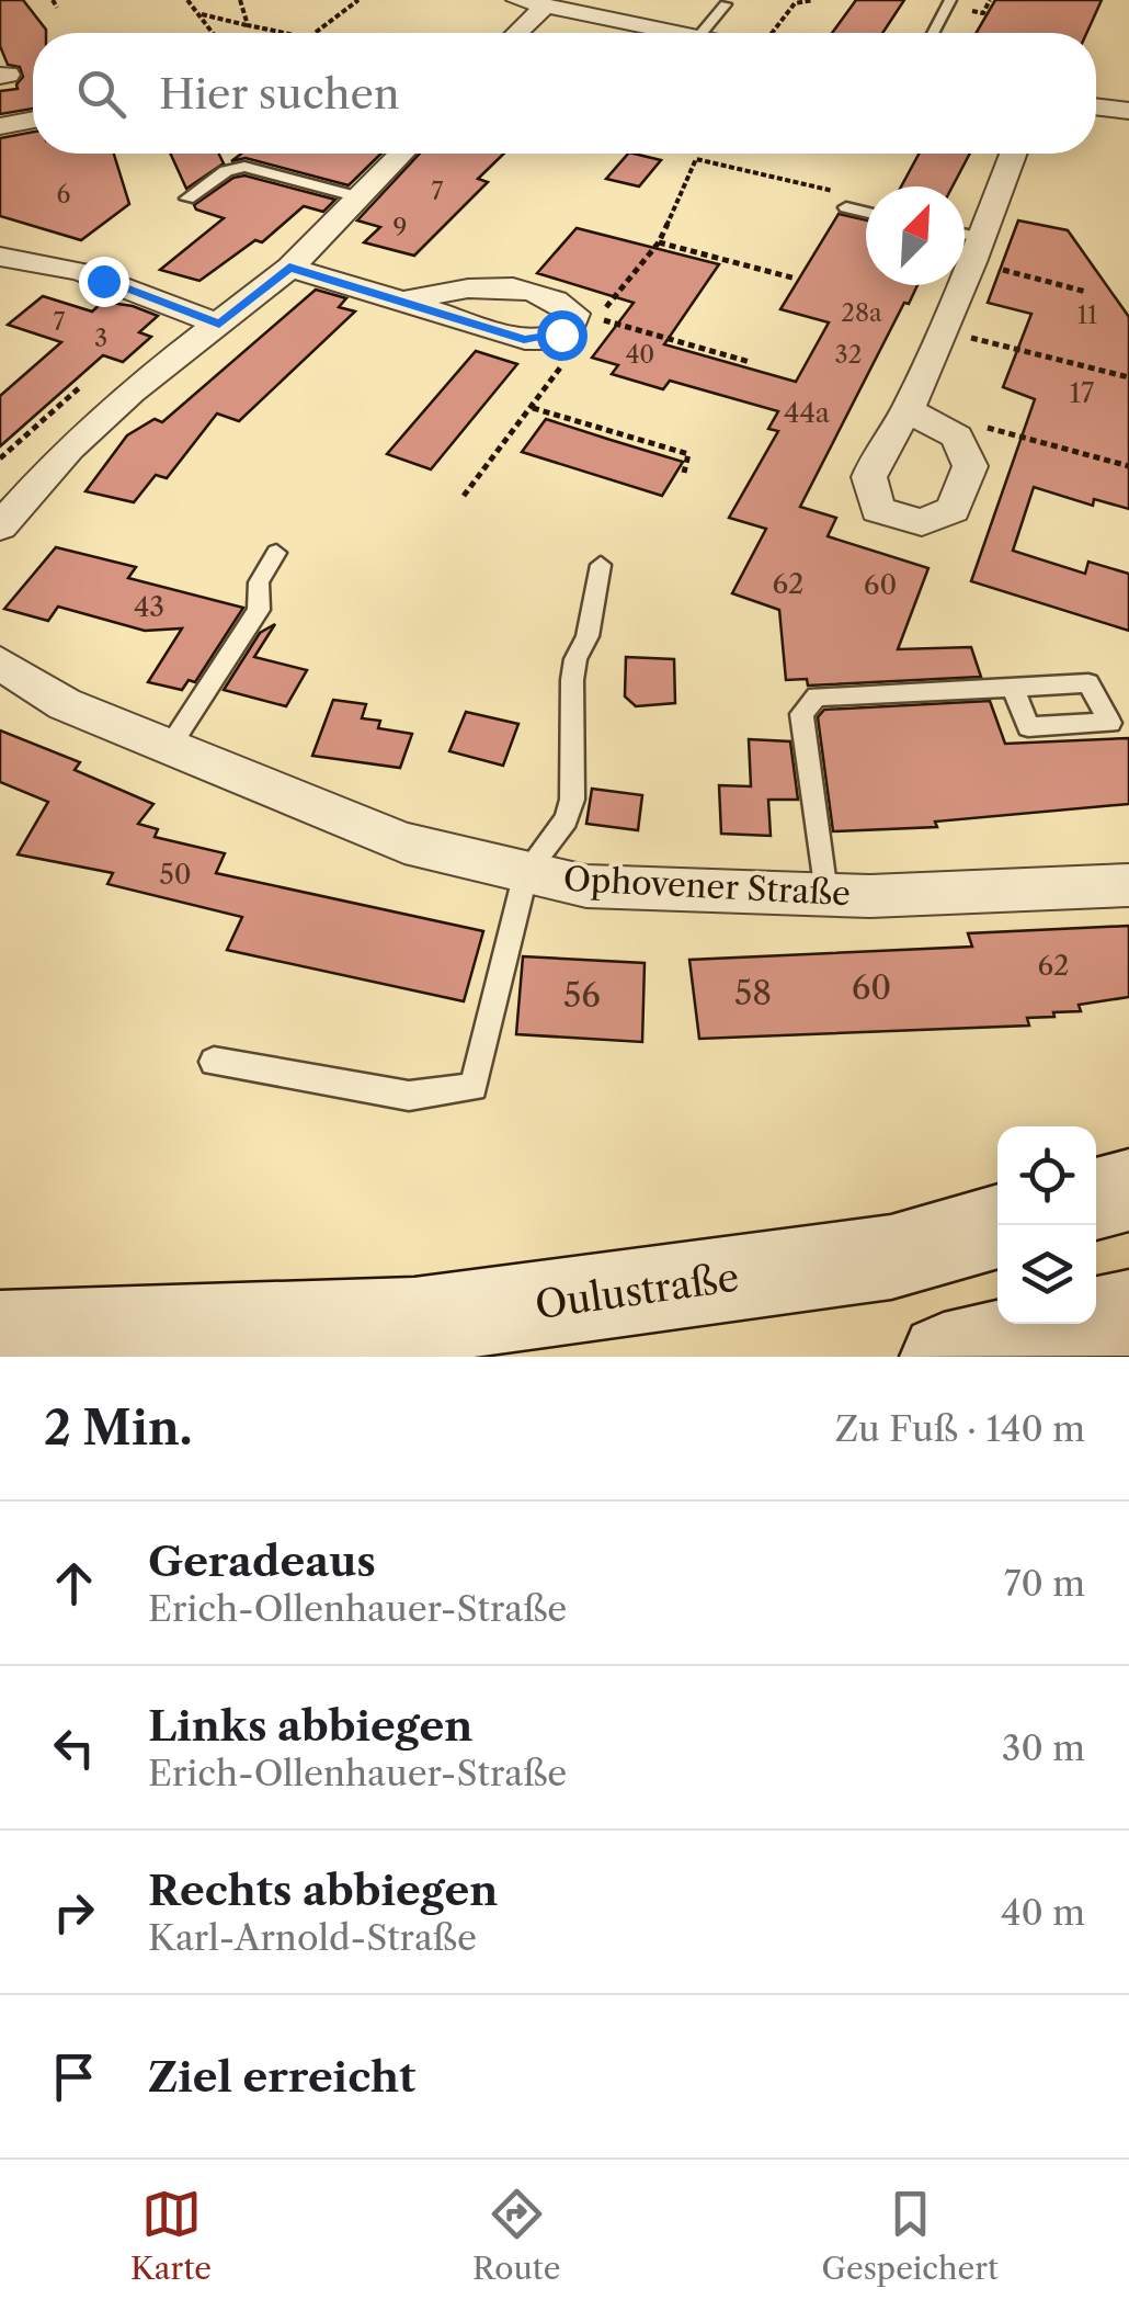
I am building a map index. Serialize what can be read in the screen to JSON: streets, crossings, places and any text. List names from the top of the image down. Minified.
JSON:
{"streets":{"main road":["Oulustraße"],"street":["Ophovener Straße"]},"house_numbers":["7","6","9","28a","11","7","3","40","32","17","44a","62","60","43","50","62","60","58","56"],"north":"top right","page":{"search":"Hier suchen","heading":["2 Min.","Zu Fuß · 140 m"],"list":[["Geradeaus","Erich-Ollenhauer-Straße","70 m"],["Links abbiegen","Erich-Ollenhauer-Straße","30 m"],["Rechts abbiegen","Karl-Arnold-Straße","40 m"],"Ziel erreicht"],"nav":["Karte","Route","Gespeichert"]}}
